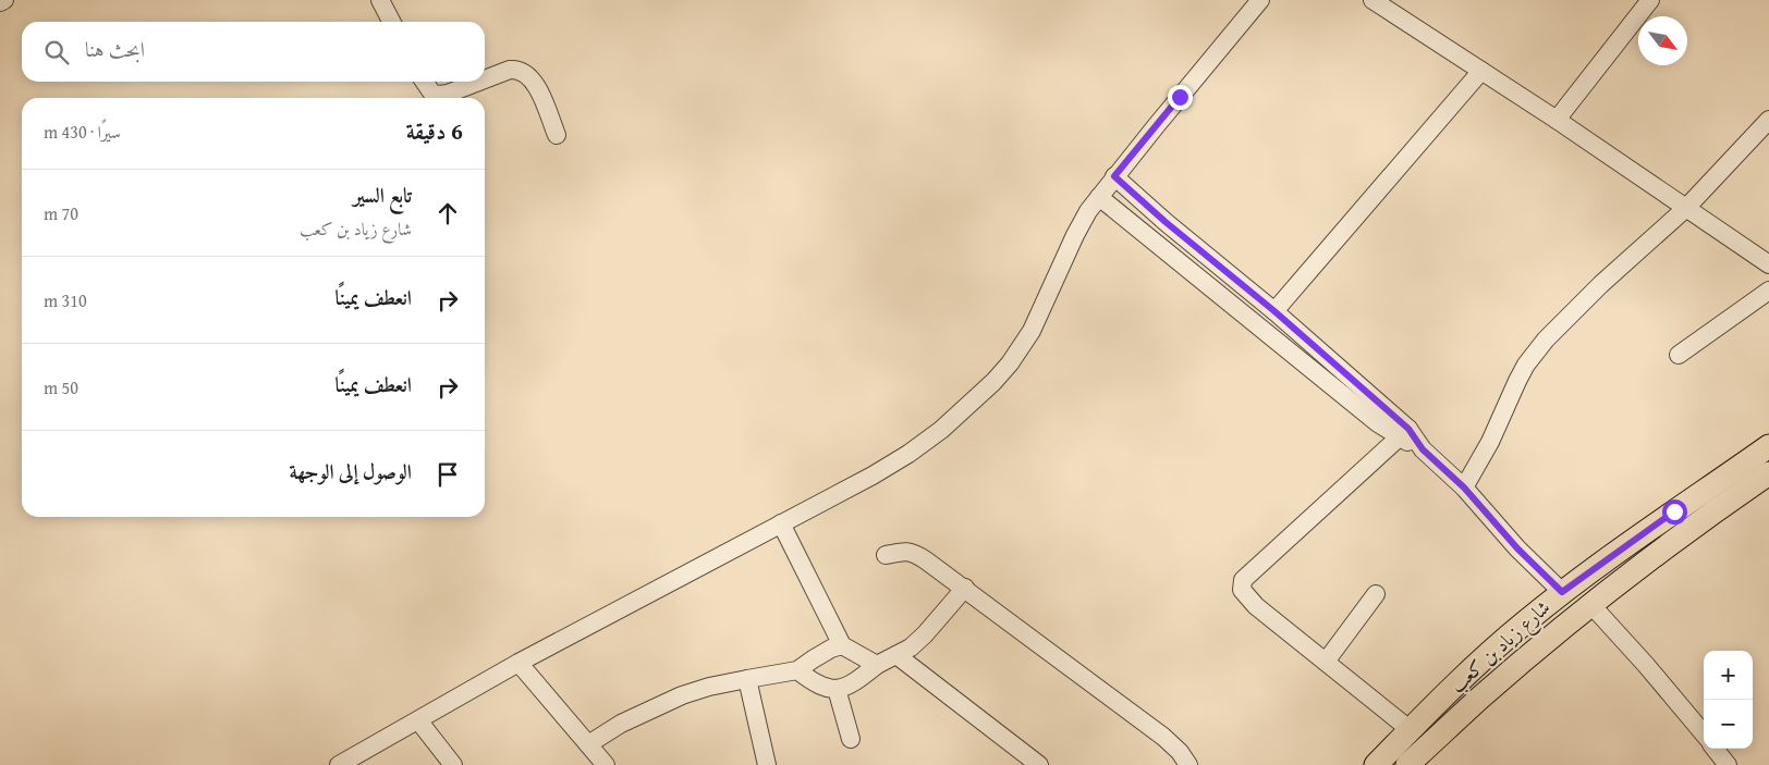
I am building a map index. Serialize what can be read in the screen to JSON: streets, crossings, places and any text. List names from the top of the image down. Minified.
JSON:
{"streets":{"main road":["شارع زياد بن كعب"]},"north":"bottom right","page":{"search":"ابحث هنا","heading":["6 دقيقة","سيرًا · 430 m"],"list":[["تابع السير","شارع زياد بن كعب","70 m"],["انعطف يمينًا","310 m"],["انعطف يمينًا","50 m"],"الوصول إلى الوجهة"],"map_buttons":["+","−"]}}
